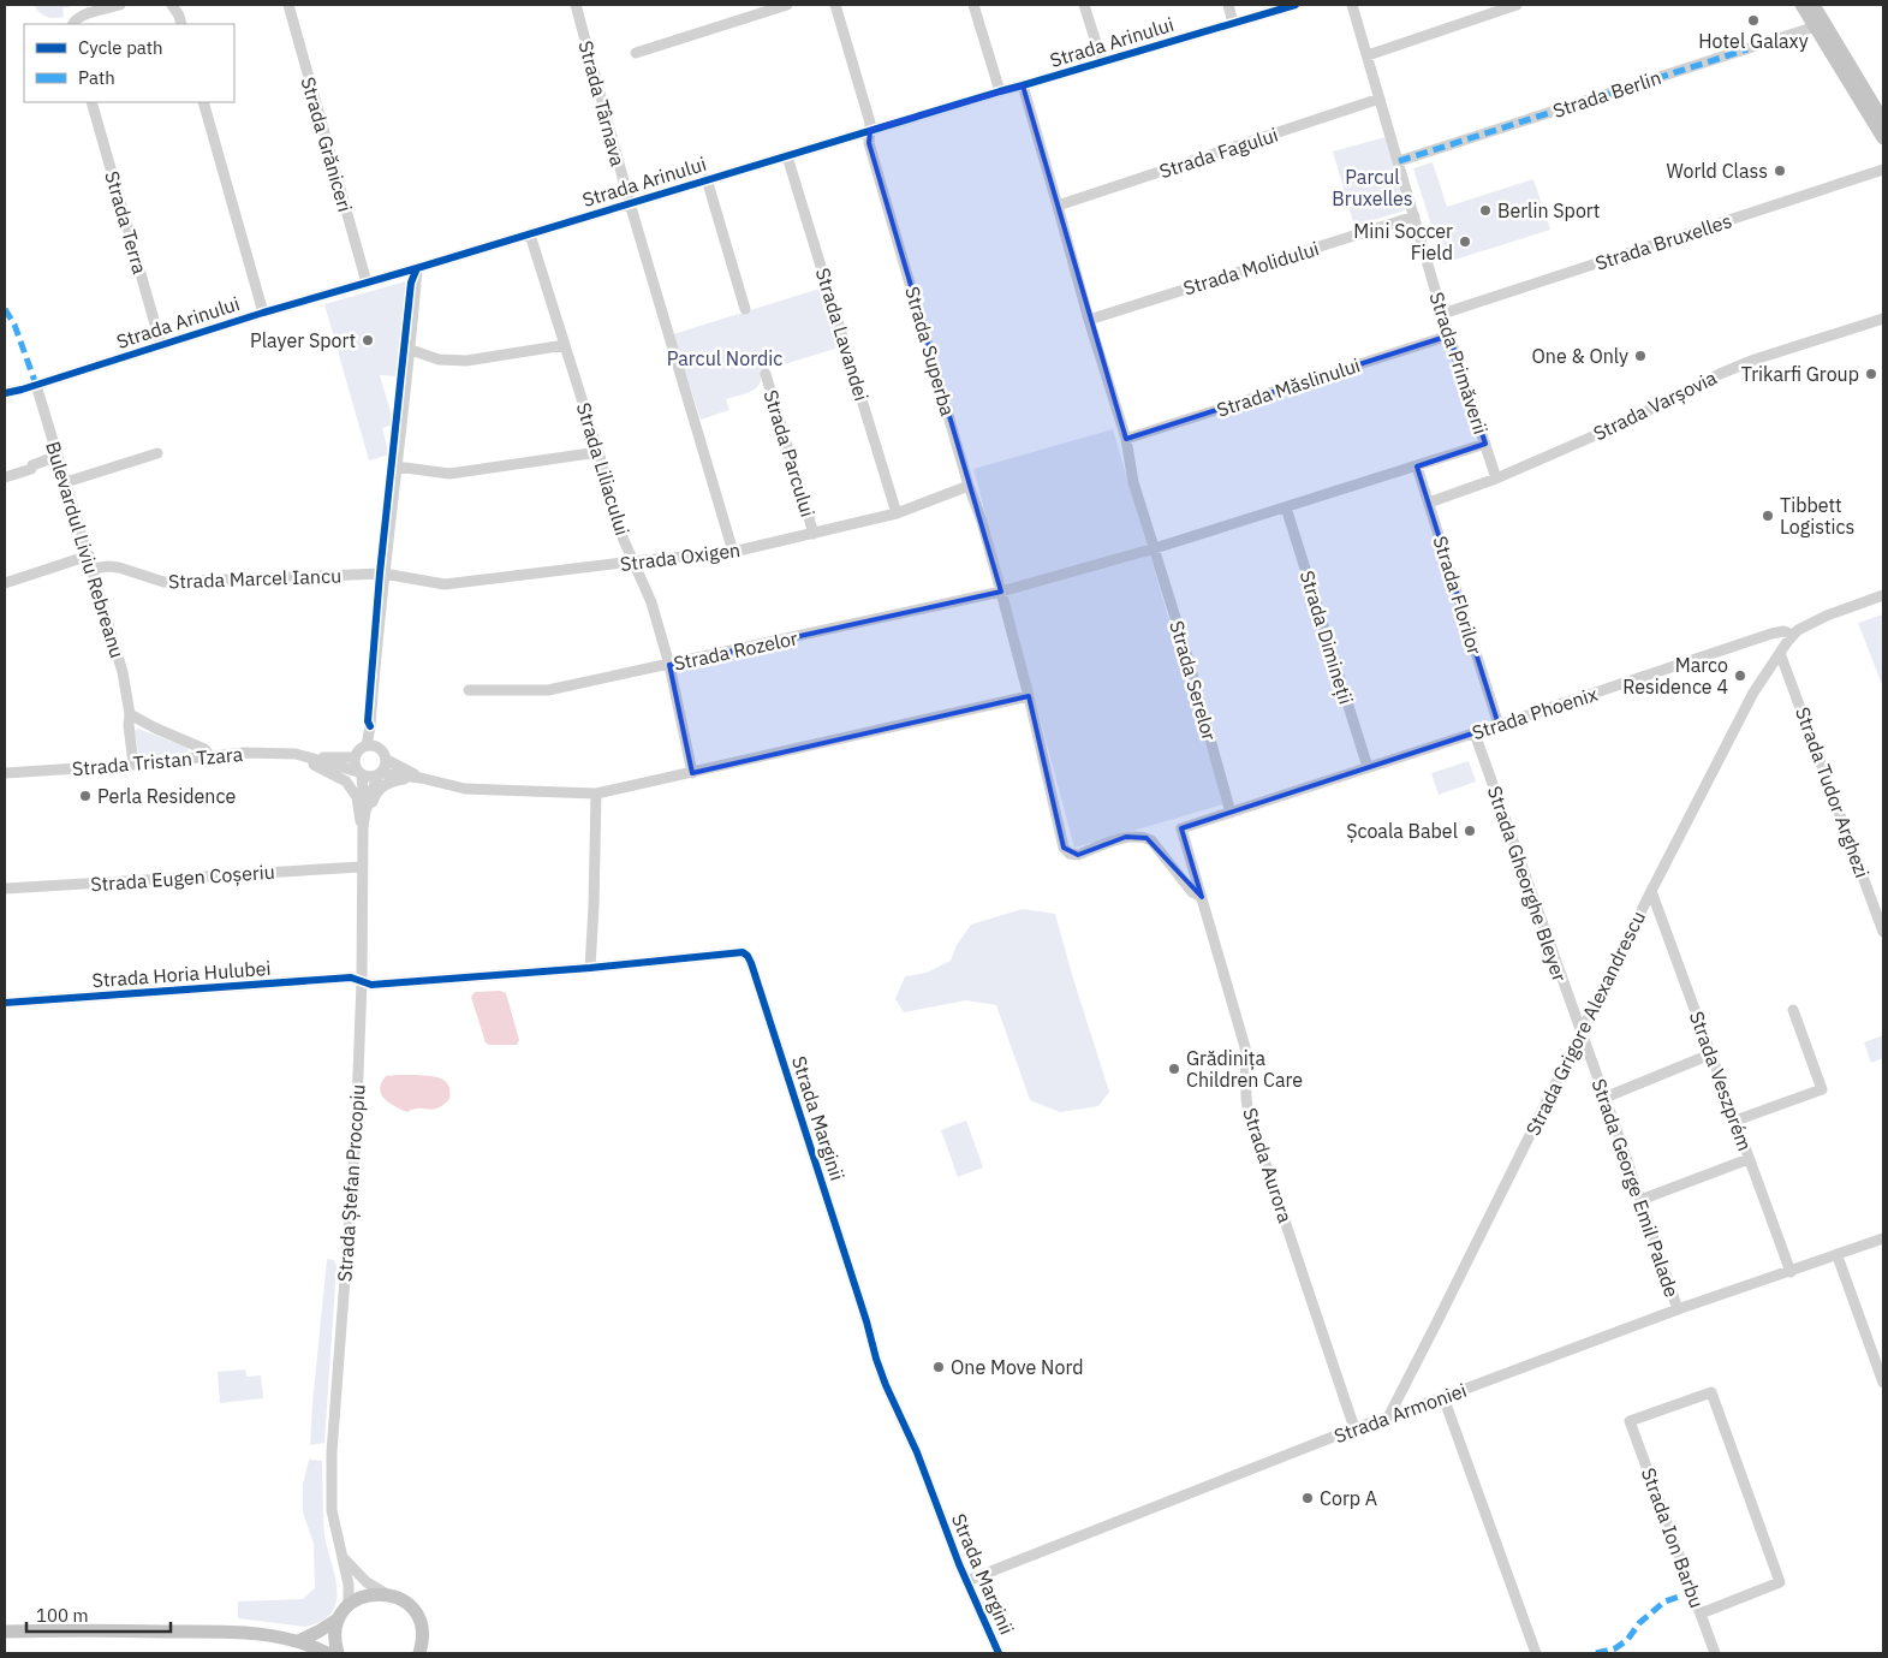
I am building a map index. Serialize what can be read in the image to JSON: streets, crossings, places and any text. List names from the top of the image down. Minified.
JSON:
{"streets":{"street":["Strada Arinului","Strada Berlin","Strada Târnava","Strada Grăniceri","Strada Fagului","Strada Terra","Strada Bruxelles","Strada Molidului","Strada Lavandei","Strada Superba","Strada Primăverii","Strada Măslinului","Strada Varșovia","Strada Parcului","Strada Liliacului","Bulevardul Liviu Rebreanu","Strada Oxigen","Strada Marcel Iancu","Strada Florilor","Strada Dimineții","Strada Rozelor","Strada Serelor","Strada Phoenix","Strada Tristan Tzara","Strada Tudor Arghezi","Strada Eugen Coșeriu","Strada Gheorghe Bleyer","Strada Horia Hulubei","Strada Grigore Alexandrescu","Strada Veszprém","Strada Marginii","Strada Aurora","Strada Ștefan Procopiu","Strada George Emil Palade","Strada Armoniei","Strada Ion Barbu"]},"crossings":[["Strada Arinului","Strada Târnava"],["Strada Arinului","Strada Grăniceri"],["Strada Arinului","Strada Terra"],["Strada Arinului","Strada Lavandei"],["Strada Arinului","Strada Superba"],["Strada Arinului","Strada Liliacului"],["Strada Arinului","Bulevardul Liviu Rebreanu"],["Strada Arinului","Strada Serelor"],["Strada Berlin","Strada Primăverii"],["Strada Târnava","Strada Oxigen"],["Strada Fagului","Strada Primăverii"],["Strada Fagului","Strada Serelor"],["Strada Bruxelles","Strada Primăverii"],["Strada Molidului","Strada Primăverii"],["Strada Molidului","Strada Serelor"],["Strada Lavandei","Strada Oxigen"],["Strada Superba","Strada Oxigen"],["Strada Superba","Strada Rozelor"],["Strada Superba","Strada Aurora"],["Strada Primăverii","Strada Măslinului"],["Strada Primăverii","Strada Varșovia"],["Strada Primăverii","Strada Florilor"],["Strada Primăverii","Strada Dimineții"],["Strada Primăverii","Strada Rozelor"],["Strada Primăverii","Strada Serelor"],["Strada Măslinului","Strada Serelor"],["Strada Varșovia","Strada Florilor"],["Strada Parcului","Strada Oxigen"],["Strada Liliacului","Strada Oxigen"],["Strada Liliacului","Strada Rozelor"],["Bulevardul Liviu Rebreanu","Strada Marcel Iancu"],["Bulevardul Liviu Rebreanu","Strada Tristan Tzara"],["Strada Oxigen","Strada Marcel Iancu"],["Strada Florilor","Strada Phoenix"],["Strada Dimineții","Strada Phoenix"],["Strada Rozelor","Strada Serelor"],["Strada Serelor","Strada Phoenix"],["Strada Phoenix","Strada Gheorghe Bleyer"],["Strada Phoenix","Strada Grigore Alexandrescu"],["Strada Phoenix","Strada Aurora"],["Strada Tristan Tzara","Strada Ștefan Procopiu"],["Strada Tudor Arghezi","Strada Grigore Alexandrescu"],["Strada Eugen Coșeriu","Strada Ștefan Procopiu"],["Strada Gheorghe Bleyer","Strada Grigore Alexandrescu"],["Strada Gheorghe Bleyer","Strada George Emil Palade"],["Strada Horia Hulubei","Strada Marginii"],["Strada Horia Hulubei","Strada Ștefan Procopiu"],["Strada Grigore Alexandrescu","Strada Veszprém"],["Strada Grigore Alexandrescu","Strada George Emil Palade"],["Strada Grigore Alexandrescu","Strada Armoniei"],["Strada Veszprém","Strada Armoniei"],["Strada Marginii","Strada Ștefan Procopiu"],["Strada Marginii","Strada Armoniei"],["Strada Aurora","Strada Armoniei"],["Strada George Emil Palade","Strada Armoniei"]],"parks":["Parcul Bruxelles","Parcul Nordic"],"places":["Hotel Galaxy","World Class","Berlin Sport","Mini Soccer Field","Player Sport","One & Only","Trikarfi Group","Tibbett Logistics","Marco Residence 4","Perla Residence","Școala Babel","Grădinița Children Care","One Move Nord","Corp A"],"legend":["Cycle path","Path"],"scale_bar":"100 m"}
